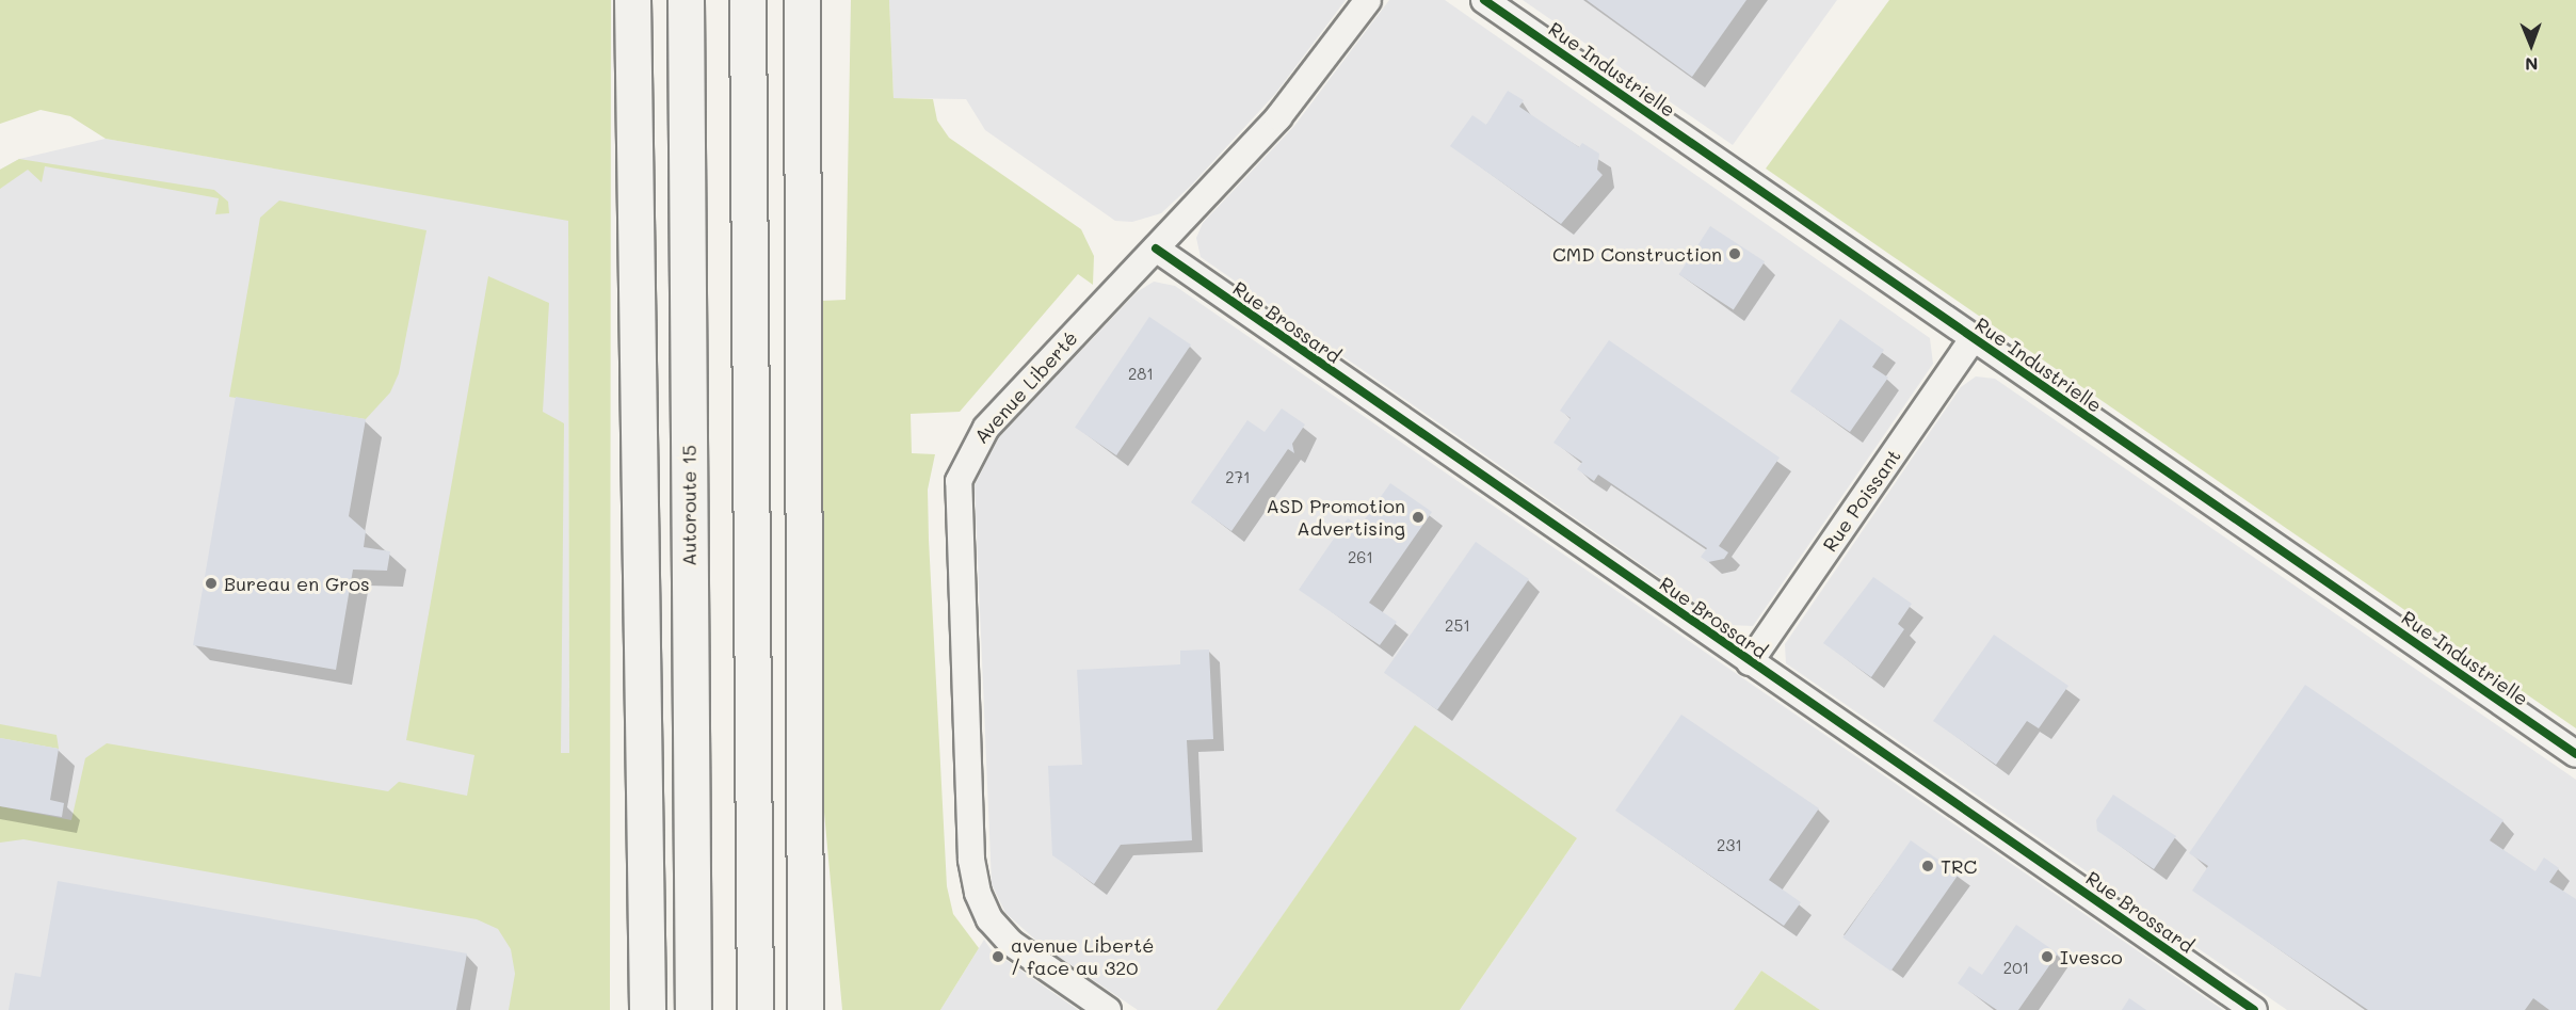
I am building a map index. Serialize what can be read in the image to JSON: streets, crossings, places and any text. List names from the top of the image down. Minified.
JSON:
{"streets":{"highway":["Autoroute 15"],"street":["Rue Industrielle","Rue Brossard","Avenue Liberté","Rue Poissant"]},"crossings":[["Rue Industrielle","Rue Poissant"],["Rue Brossard","Avenue Liberté"],["Rue Brossard","Rue Poissant"]],"places":["CMD Construction","ASD Promotion Advertising","Bureau en Gros","TRC","avenue Liberté / face au 320","Ivesco"],"house_numbers":["281","271","261","251","231","201"],"north":"bottom"}
